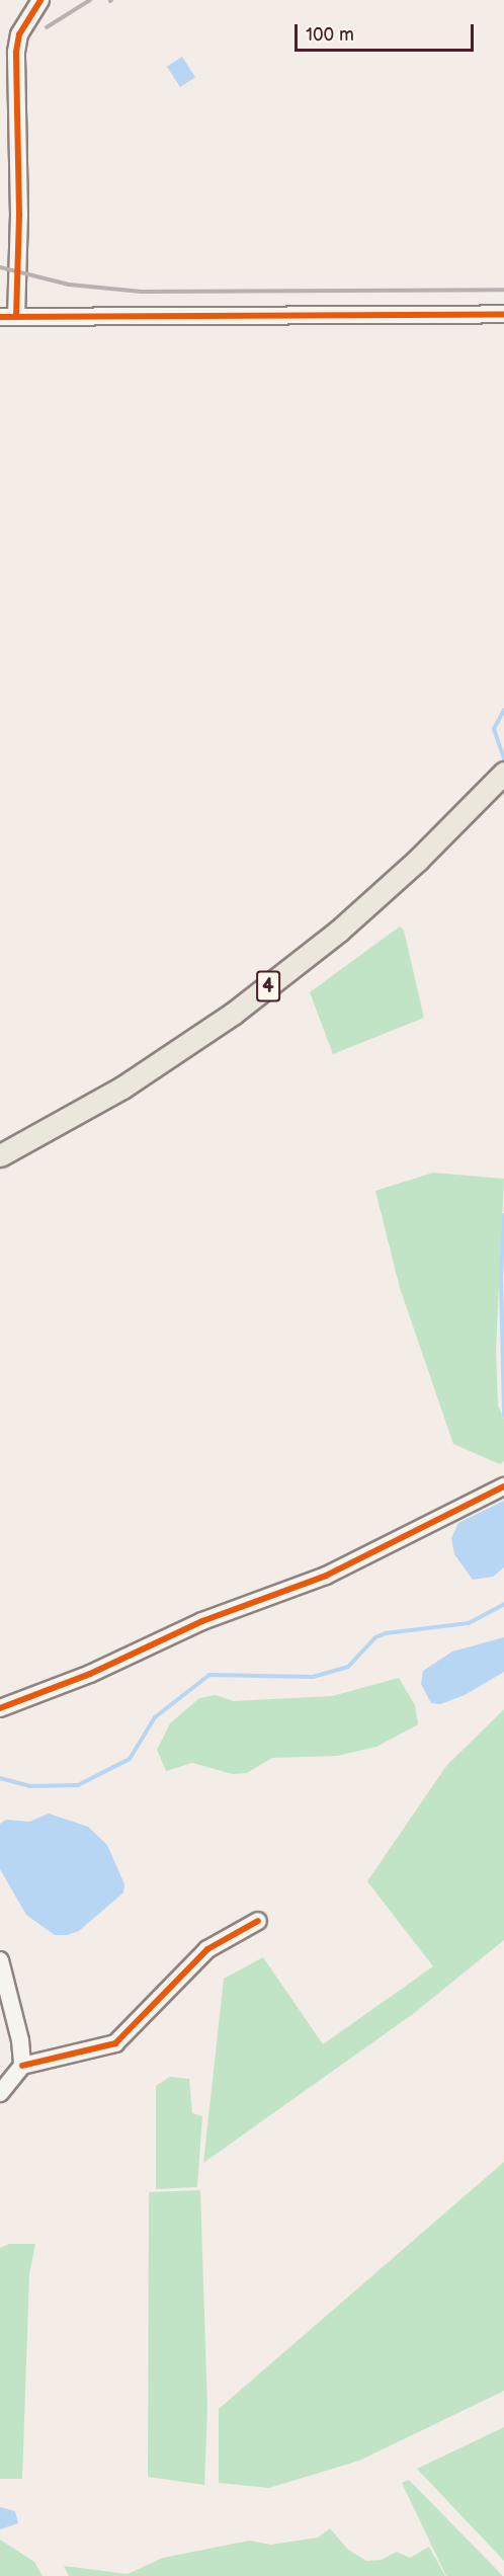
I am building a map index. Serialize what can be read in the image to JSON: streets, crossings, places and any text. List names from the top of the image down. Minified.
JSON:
{"streets":{"main road":["4"]},"scale_bar":"100 m"}
